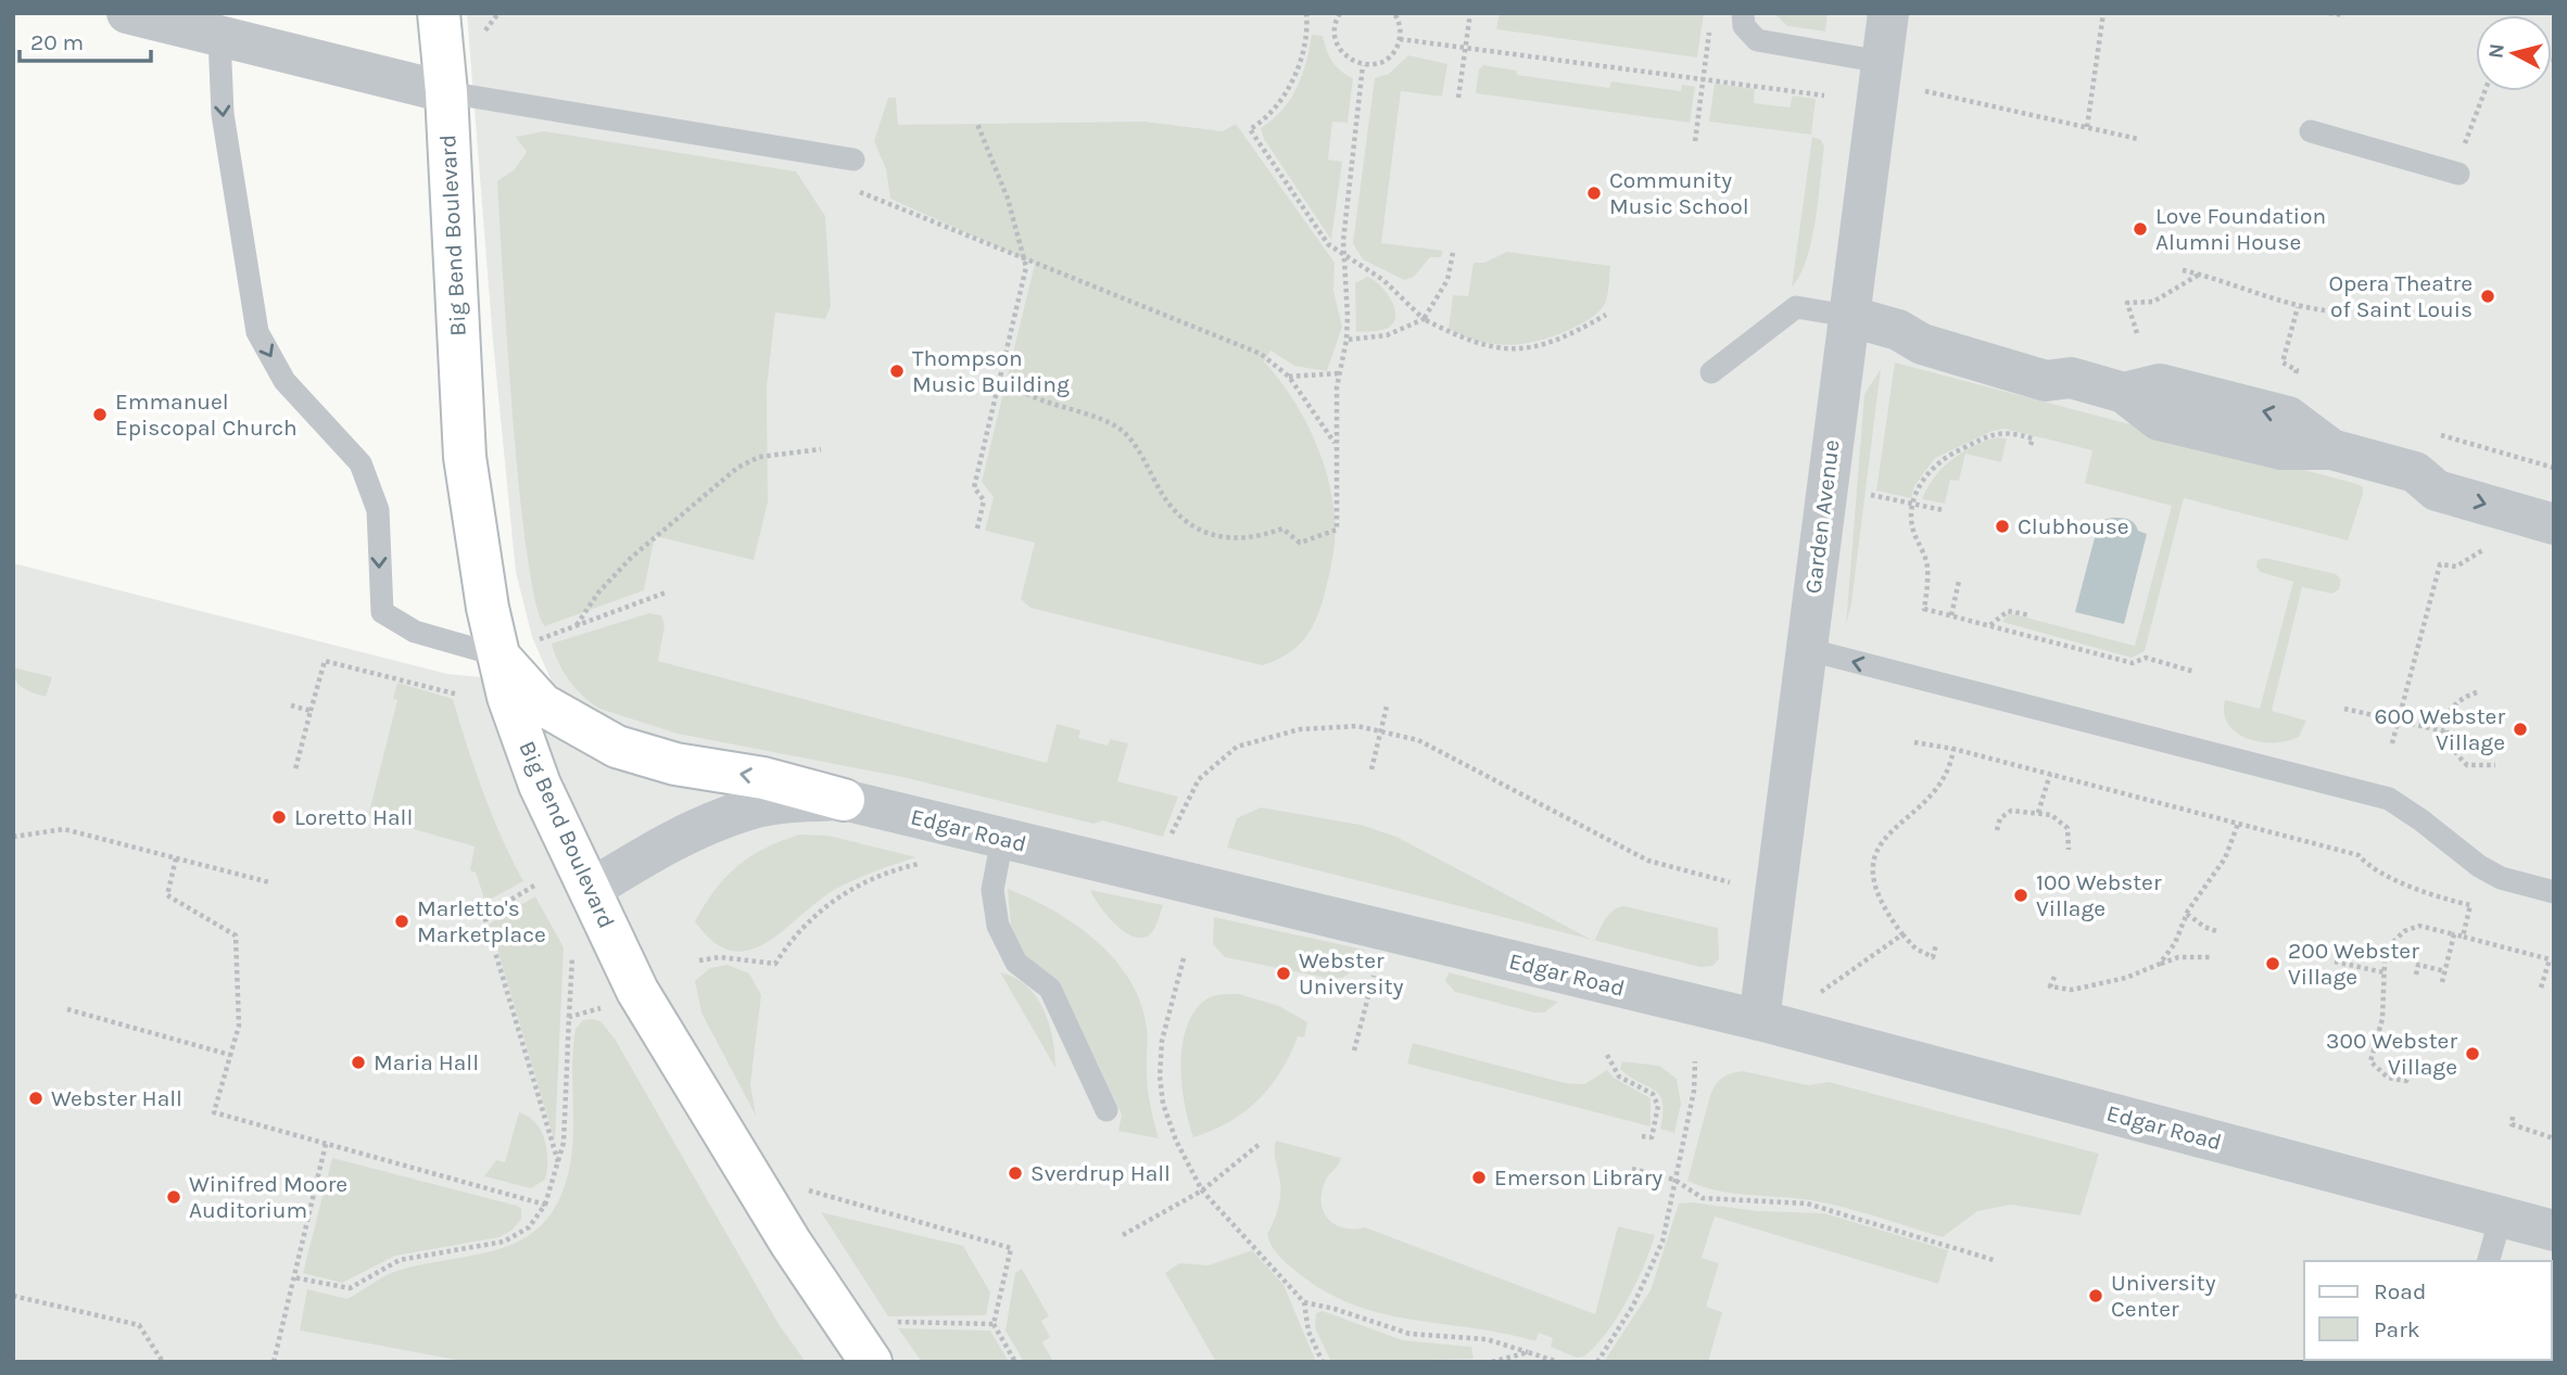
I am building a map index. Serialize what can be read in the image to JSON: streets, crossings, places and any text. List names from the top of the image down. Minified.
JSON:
{"streets":{"main road":["Big Bend Boulevard"],"street":["Garden Avenue","Edgar Road"]},"crossings":[["Big Bend Boulevard","Edgar Road"],["Garden Avenue","Edgar Road"]],"places":["Community Music School","Love Foundation Alumni House","Opera Theatre of Saint Louis","Thompson Music Building","Emmanuel Episcopal Church","Clubhouse","600 Webster Village","Loretto Hall","100 Webster Village","Marletto's Marketplace","200 Webster Village","Webster University","300 Webster Village","Maria Hall","Webster Hall","Sverdrup Hall","Emerson Library","Winifred Moore Auditorium","University Center"],"legend":["Road","Park"],"scale_bar":"20 m","north":"left"}
